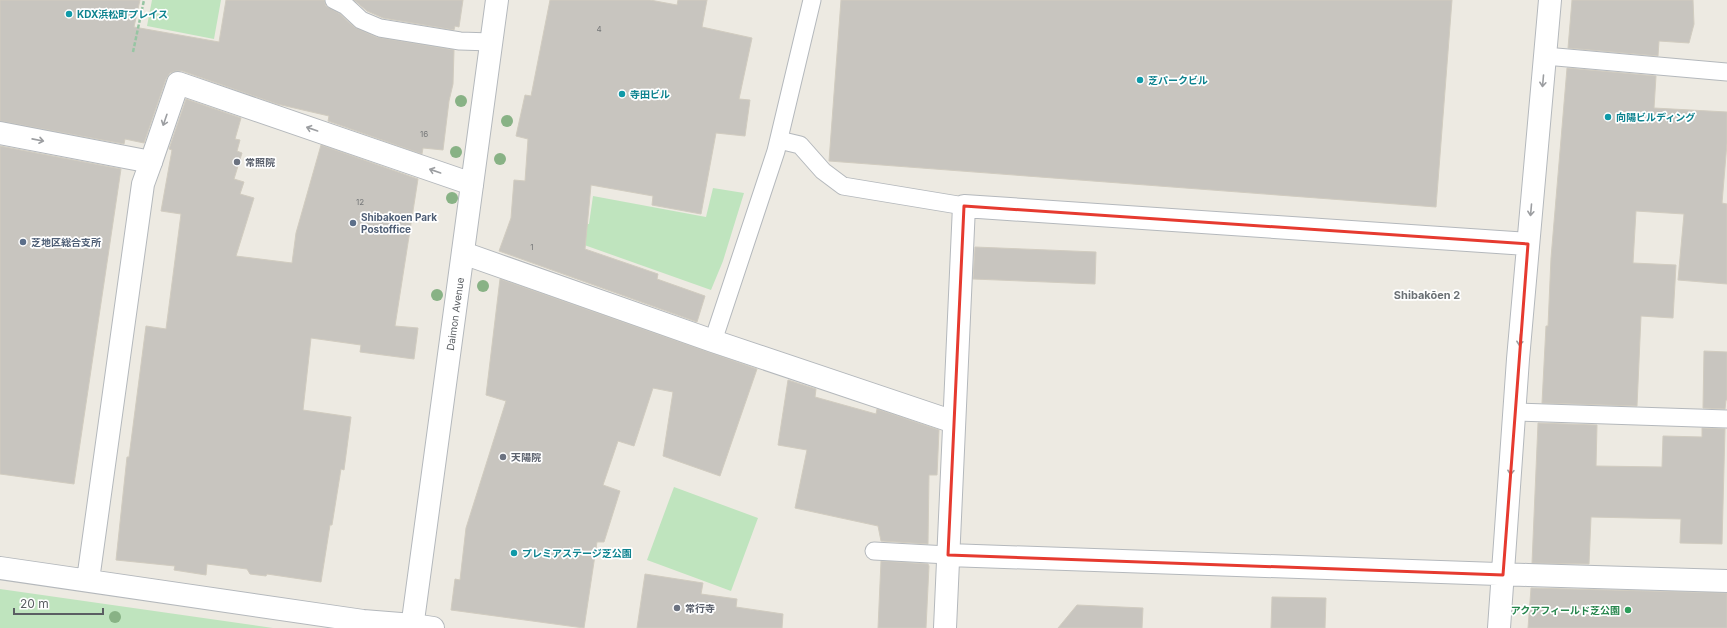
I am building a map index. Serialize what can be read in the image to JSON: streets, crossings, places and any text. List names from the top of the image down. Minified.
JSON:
{"streets":{"street":["Daimon Avenue"]},"districts":["Shibakōen 2"],"places":["KDX浜松町プレイス","芝パークビル","寺田ビル","向陽ビルディング","常照院","Shibakoen Park Postoffice","芝地区総合支所","天陽院","プレミアステージ芝公園","常行寺","アクアフィールド芝公園"],"house_numbers":["4","16","12","1"],"scale_bar":"20 m"}
